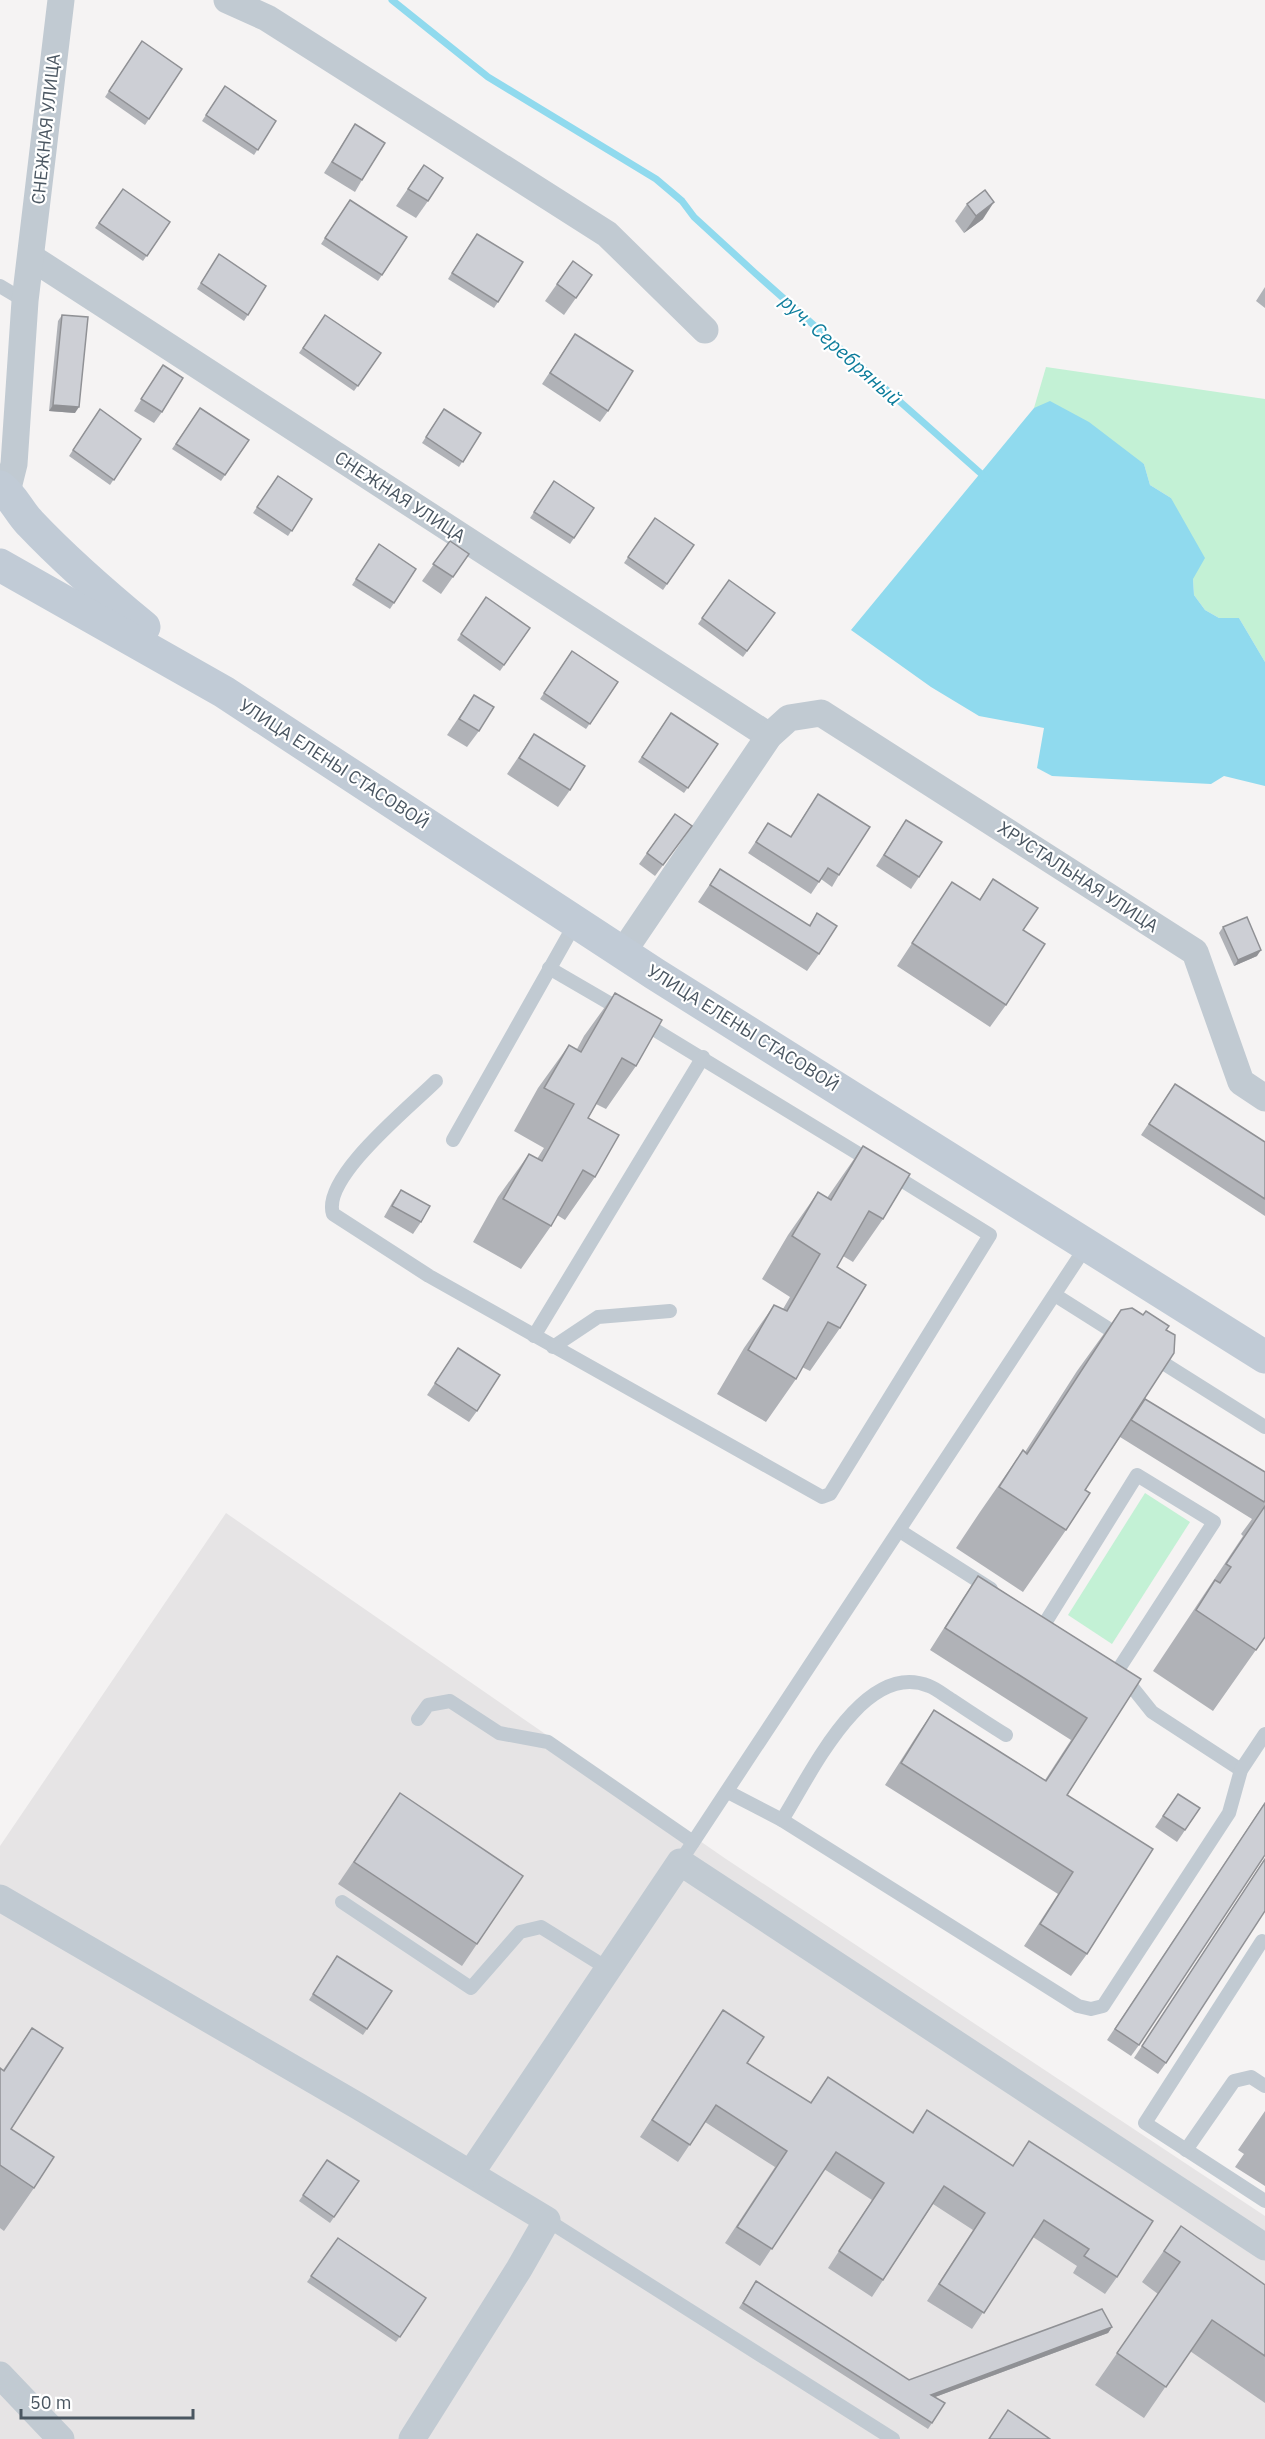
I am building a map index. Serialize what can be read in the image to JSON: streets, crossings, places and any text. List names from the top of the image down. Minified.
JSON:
{"streets":{"main road":["УЛИЦА ЕЛЕНЫ СТАСОВОЙ"],"street":["СНЕЖНАЯ УЛИЦА","ХРУСТАЛЬНАЯ УЛИЦА"]},"crossings":[["СНЕЖНАЯ УЛИЦА","УЛИЦА ЕЛЕНЫ СТАСОВОЙ"],["СНЕЖНАЯ УЛИЦА","ХРУСТАЛЬНАЯ УЛИЦА"]],"water":["руч. Серебряный"],"scale_bar":"50 m"}
